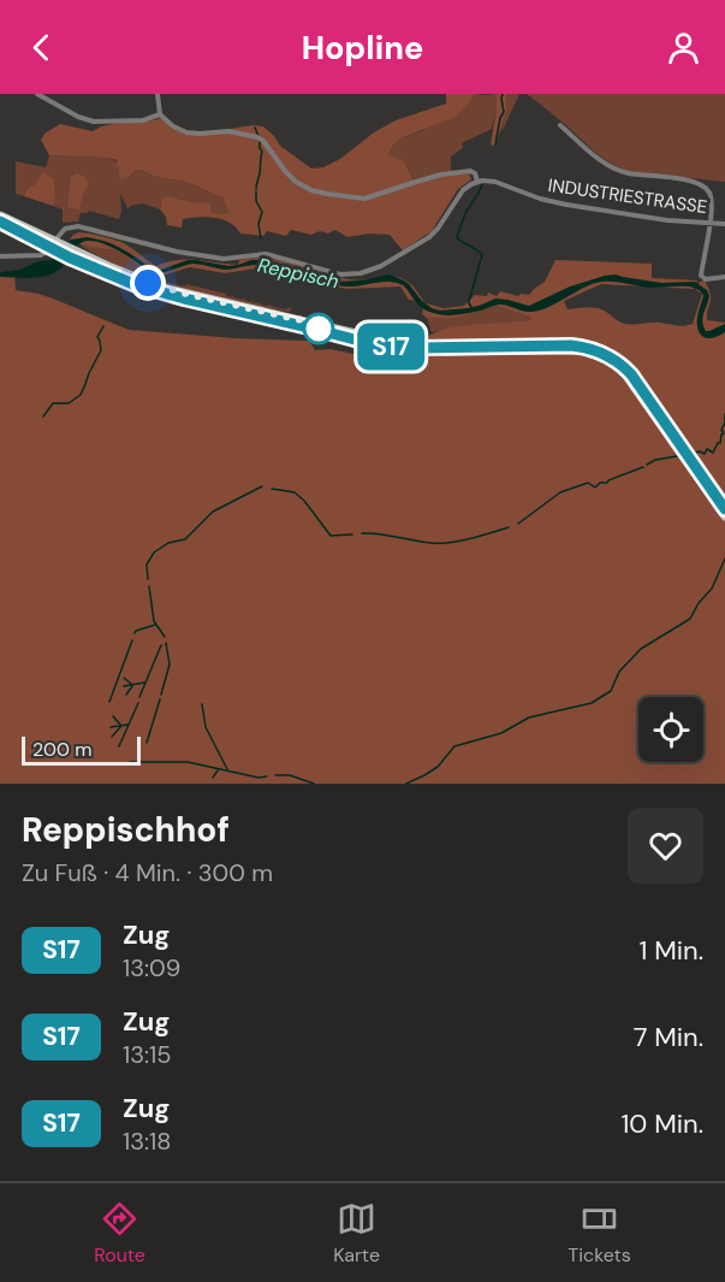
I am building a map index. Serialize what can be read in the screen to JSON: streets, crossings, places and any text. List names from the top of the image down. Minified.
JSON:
{"streets":{"street":["INDUSTRIESTRASSE"]},"water":["Reppisch"],"scale_bar":"200 m","page":{"header":"Hopline","on_map":"S17","scale":"200 m","heading":["Reppischhof","Zu Fuß · 4 Min. · 300 m"],"list":[{"mark":"S17","name":"Zug","note":"13:09","value":"1 Min."},{"mark":"S17","name":"Zug","note":"13:15","value":"7 Min."},{"mark":"S17","name":"Zug","note":"13:18","value":"10 Min."}],"tabs":["Route","Karte","Tickets"]}}
